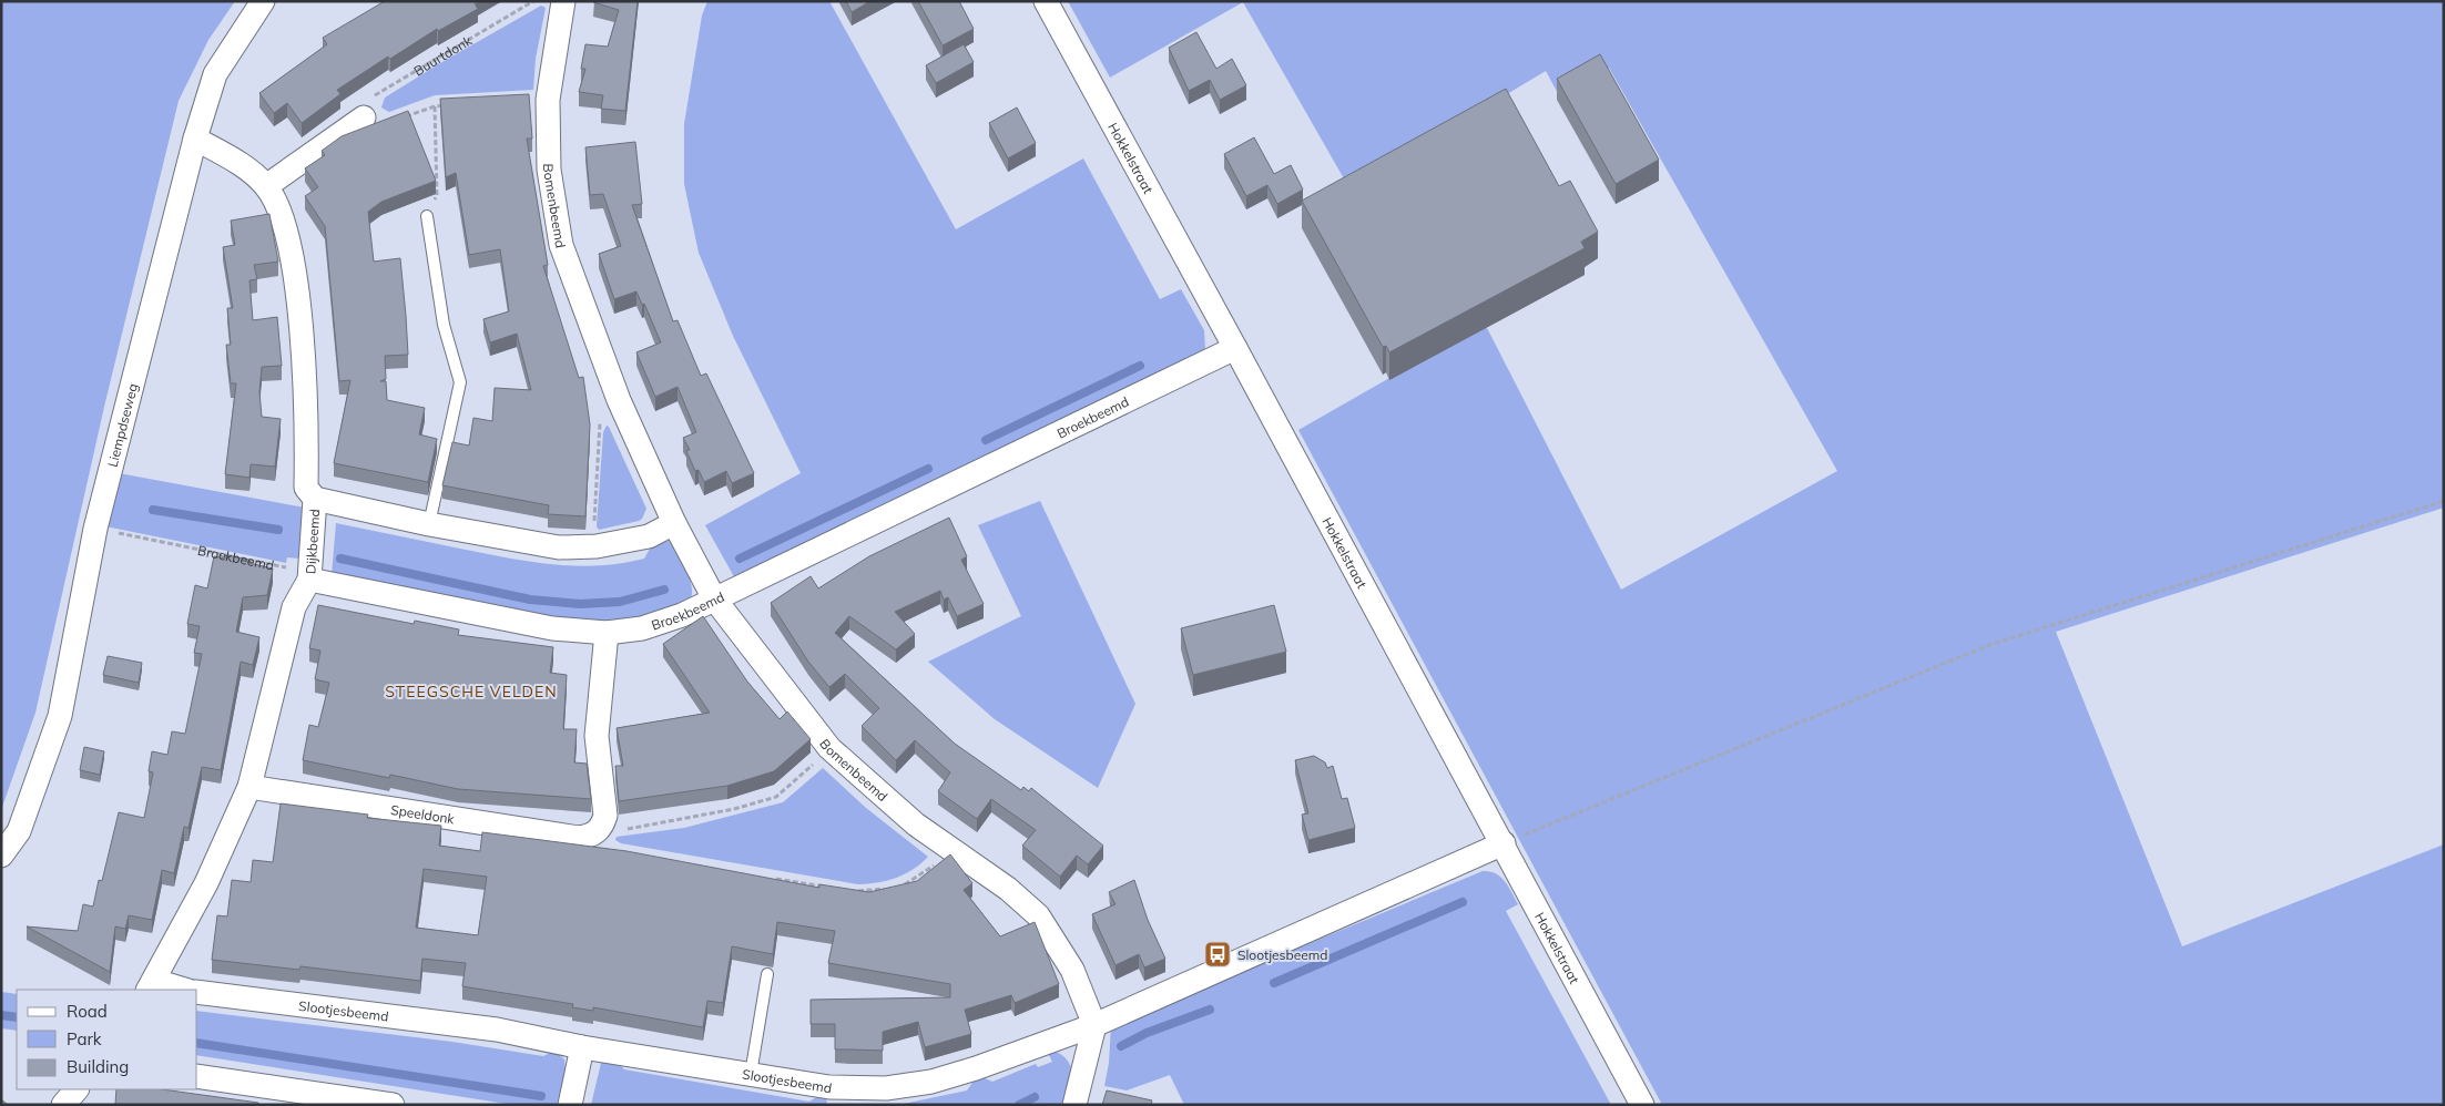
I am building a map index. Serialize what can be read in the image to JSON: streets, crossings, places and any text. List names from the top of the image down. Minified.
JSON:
{"streets":{"street":["Hokkelstraat","Bomenbeemd","Broekbeemd","Liempdseweg","Dijkbeemd","Speeldonk","Slootjesbeemd"],"path":["Buurtdonk"]},"crossings":[["Hokkelstraat","Broekbeemd"],["Hokkelstraat","Slootjesbeemd"],["Bomenbeemd","Broekbeemd"],["Bomenbeemd","Slootjesbeemd"],["Broekbeemd","Liempdseweg"],["Broekbeemd","Dijkbeemd"],["Liempdseweg","Dijkbeemd"],["Dijkbeemd","Speeldonk"]],"districts":["STEEGSCHE VELDEN"],"places":{"bus stop":["Slootjesbeemd"]},"legend":["Road","Park","Building"]}
